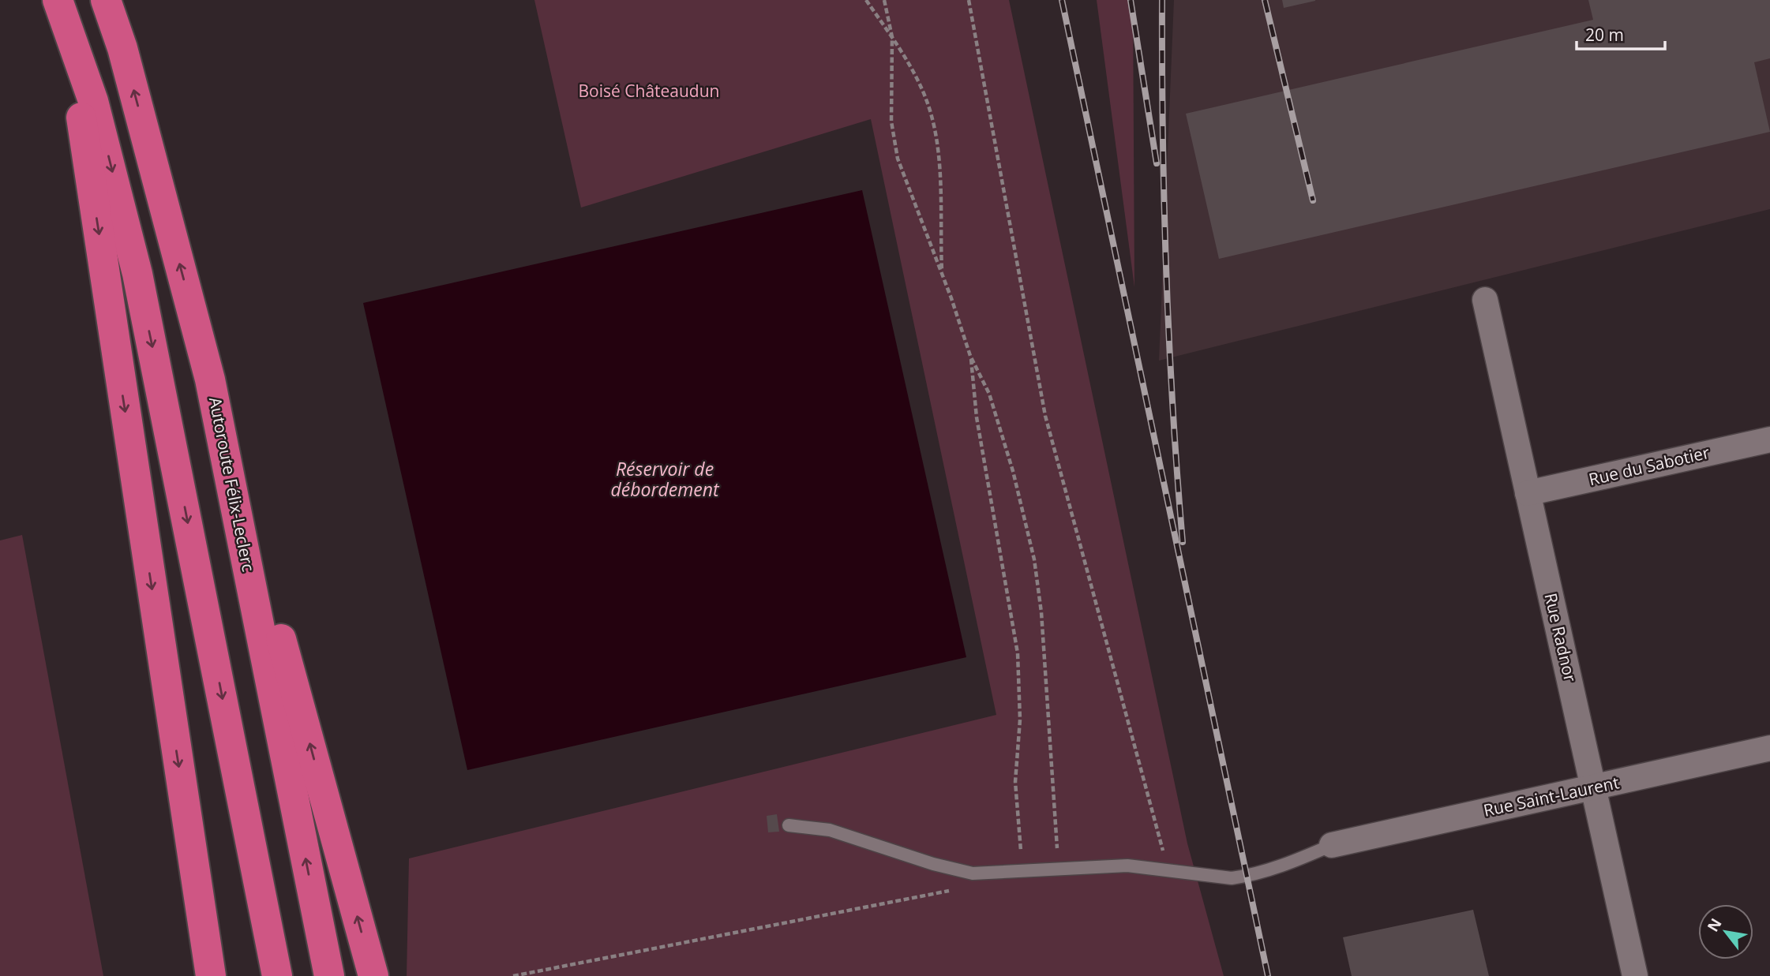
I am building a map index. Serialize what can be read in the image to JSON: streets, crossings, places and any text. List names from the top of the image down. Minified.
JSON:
{"streets":{"highway":["Autoroute Félix-Leclerc"],"street":["Rue du Sabotier","Rue Radnor","Rue Saint-Laurent"]},"crossings":[["Rue du Sabotier","Rue Radnor"],["Rue Radnor","Rue Saint-Laurent"]],"water":["Réservoir de débordement"],"parks":["Boisé Châteaudun"],"scale_bar":"20 m","north":"top left"}
